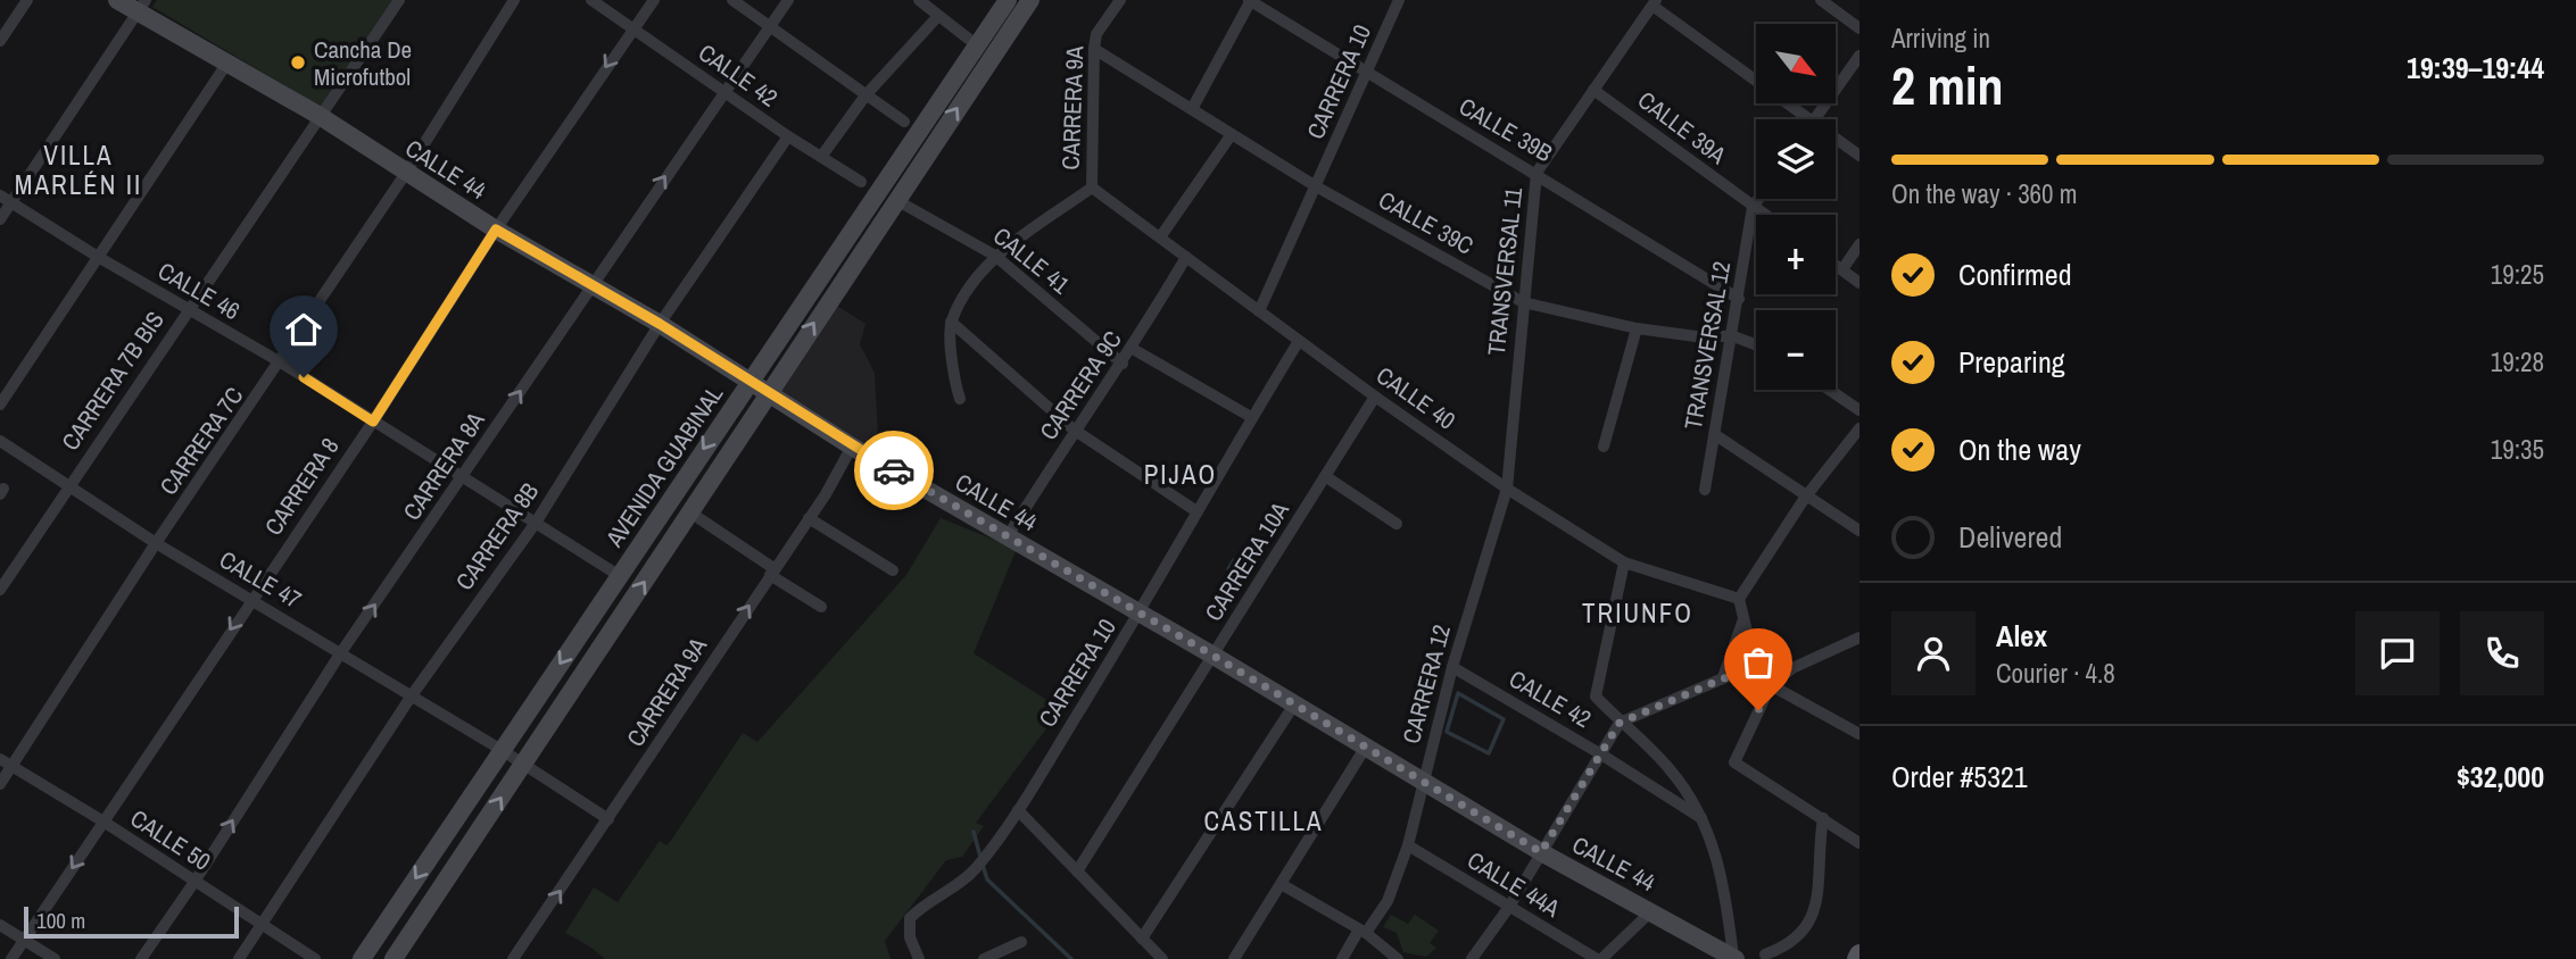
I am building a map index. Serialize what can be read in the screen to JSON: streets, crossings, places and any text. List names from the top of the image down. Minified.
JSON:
{"streets":{"main road":["CALLE 44","AVENIDA GUABINAL"],"street":["CALLE 42","CARRERA 10","CARRERA 9A","CALLE 39A","CALLE 39B","CALLE 39C","CALLE 41","TRANSVERSAL 11","CALLE 46","TRANSVERSAL 12","CARRERA 7B BIS","CARRERA 9C","CALLE 40","CARRERA 7C","CARRERA 8A","CARRERA 8","CARRERA 8B","CARRERA 10A","CALLE 47","CARRERA 12","CALLE 50","CALLE 44A"]},"crossings":[["CALLE 42","CARRERA 8A"],["CALLE 42","CARRERA 8"],["CALLE 42","CARRERA 8B"],["CALLE 42","CARRERA 12"],["CARRERA 10","CALLE 39B"],["CARRERA 10","CALLE 44"],["CARRERA 10","CALLE 39C"],["CARRERA 10","CALLE 40"],["CARRERA 9A","CALLE 44"],["CARRERA 9A","CALLE 39C"],["CARRERA 9A","CALLE 41"],["CARRERA 9A","CALLE 40"],["CALLE 39A","TRANSVERSAL 11"],["CALLE 39A","TRANSVERSAL 12"],["CALLE 39B","TRANSVERSAL 11"],["CALLE 39B","TRANSVERSAL 12"],["CALLE 44","CARRERA 7B BIS"],["CALLE 44","CARRERA 9C"],["CALLE 44","CARRERA 7C"],["CALLE 44","CARRERA 8A"],["CALLE 44","AVENIDA GUABINAL"],["CALLE 44","CARRERA 8"],["CALLE 44","CARRERA 8B"],["CALLE 44","CARRERA 10A"],["CALLE 44","CARRERA 12"],["CALLE 39C","TRANSVERSAL 11"],["CALLE 39C","TRANSVERSAL 12"],["CALLE 41","CARRERA 9C"],["TRANSVERSAL 11","CALLE 40"],["TRANSVERSAL 11","CARRERA 12"],["CALLE 46","CARRERA 7B BIS"],["CALLE 46","CARRERA 7C"],["CALLE 46","CARRERA 8A"],["CALLE 46","AVENIDA GUABINAL"],["CALLE 46","CARRERA 8"],["CALLE 46","CARRERA 8B"],["CARRERA 7B BIS","CALLE 47"],["CARRERA 9C","CALLE 40"],["CALLE 40","CARRERA 10A"],["CALLE 40","CARRERA 12"],["CARRERA 7C","CALLE 47"],["CARRERA 7C","CALLE 50"],["CARRERA 8A","CALLE 47"],["CARRERA 8A","CALLE 50"],["AVENIDA GUABINAL","CALLE 47"],["CARRERA 8","CALLE 47"],["CARRERA 8","CALLE 50"],["CARRERA 8B","CALLE 47"],["CARRERA 8B","CALLE 50"],["CARRERA 12","CALLE 44A"]],"one_way":["CARRERA 9A","CARRERA 8A","CARRERA 8"],"districts":["VILLA MARLÉN II","PIJAO","TRIUNFO","CASTILLA"],"places":["Cancha De Microfutbol"],"scale_bar":"100 m","north":"bottom right","page":{"heading":["2 min","Arriving in","19:39–19:44"],"panel":["Alex","Courier · 4.8","Order #5321","$32,000"],"map_buttons":["+","−"],"bar":"On the way · 360 m","list":[["Confirmed","19:25"],["Preparing","19:28"],["On the way","19:35"],"Delivered"],"scale":"100 m"}}
